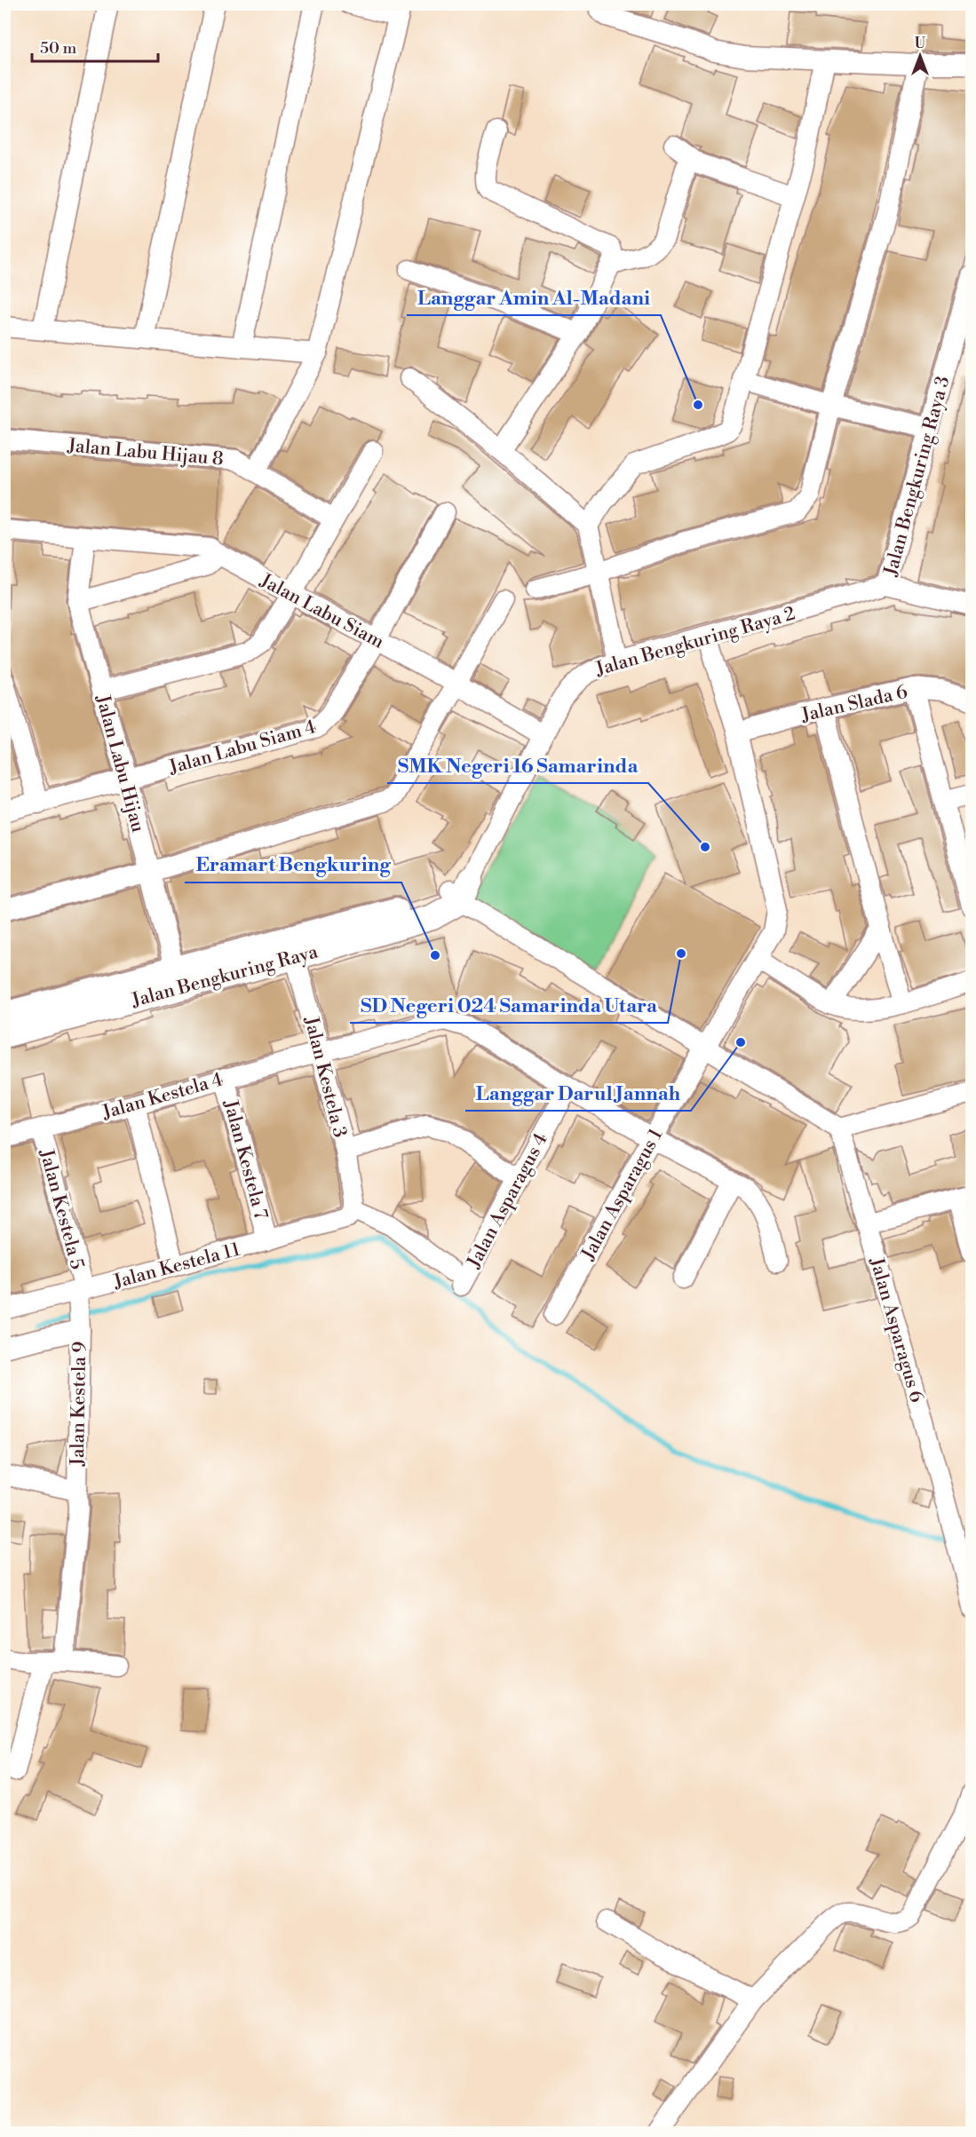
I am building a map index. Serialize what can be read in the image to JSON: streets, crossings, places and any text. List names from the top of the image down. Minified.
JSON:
{"streets":{"street":["Jalan Labu Hijau 8","Jalan Bengkuring Raya 3","Jalan Labu Siam","Jalan Bengkuring Raya 2","Jalan Slada 6","Jalan Labu Siam 4","Jalan Labu Hijau","Jalan Bengkuring Raya","Jalan Kestela 3","Jalan Kestela 4","Jalan Kestela 7","Jalan Asparagus 1","Jalan Asparagus 4","Jalan Kestela 5","Jalan Kestela 11","Jalan Asparagus 6","Jalan Kestela 9"]},"crossings":[["Jalan Bengkuring Raya 3","Jalan Bengkuring Raya 2"],["Jalan Labu Siam","Jalan Bengkuring Raya 2"],["Jalan Labu Siam","Jalan Labu Siam 4"],["Jalan Labu Siam","Jalan Labu Hijau"],["Jalan Bengkuring Raya 2","Jalan Bengkuring Raya"],["Jalan Bengkuring Raya 2","Jalan Asparagus 1"],["Jalan Slada 6","Jalan Asparagus 1"],["Jalan Labu Siam 4","Jalan Labu Hijau"],["Jalan Labu Hijau","Jalan Bengkuring Raya"],["Jalan Bengkuring Raya","Jalan Kestela 3"],["Jalan Kestela 3","Jalan Kestela 4"],["Jalan Kestela 3","Jalan Asparagus 4"],["Jalan Kestela 3","Jalan Kestela 11"],["Jalan Kestela 4","Jalan Kestela 7"],["Jalan Kestela 4","Jalan Asparagus 1"],["Jalan Kestela 4","Jalan Asparagus 4"],["Jalan Kestela 4","Jalan Kestela 5"],["Jalan Kestela 7","Jalan Kestela 11"],["Jalan Asparagus 4","Jalan Kestela 11"],["Jalan Kestela 5","Jalan Kestela 11"],["Jalan Kestela 5","Jalan Kestela 9"]],"places":["Langgar Amin Al-Madani","SMK Negeri 16 Samarinda","SD Negeri 024 Samarinda Utara","Eramart Bengkuring","Langgar Darul Jannah"],"scale_bar":"50 m","north":"top"}
